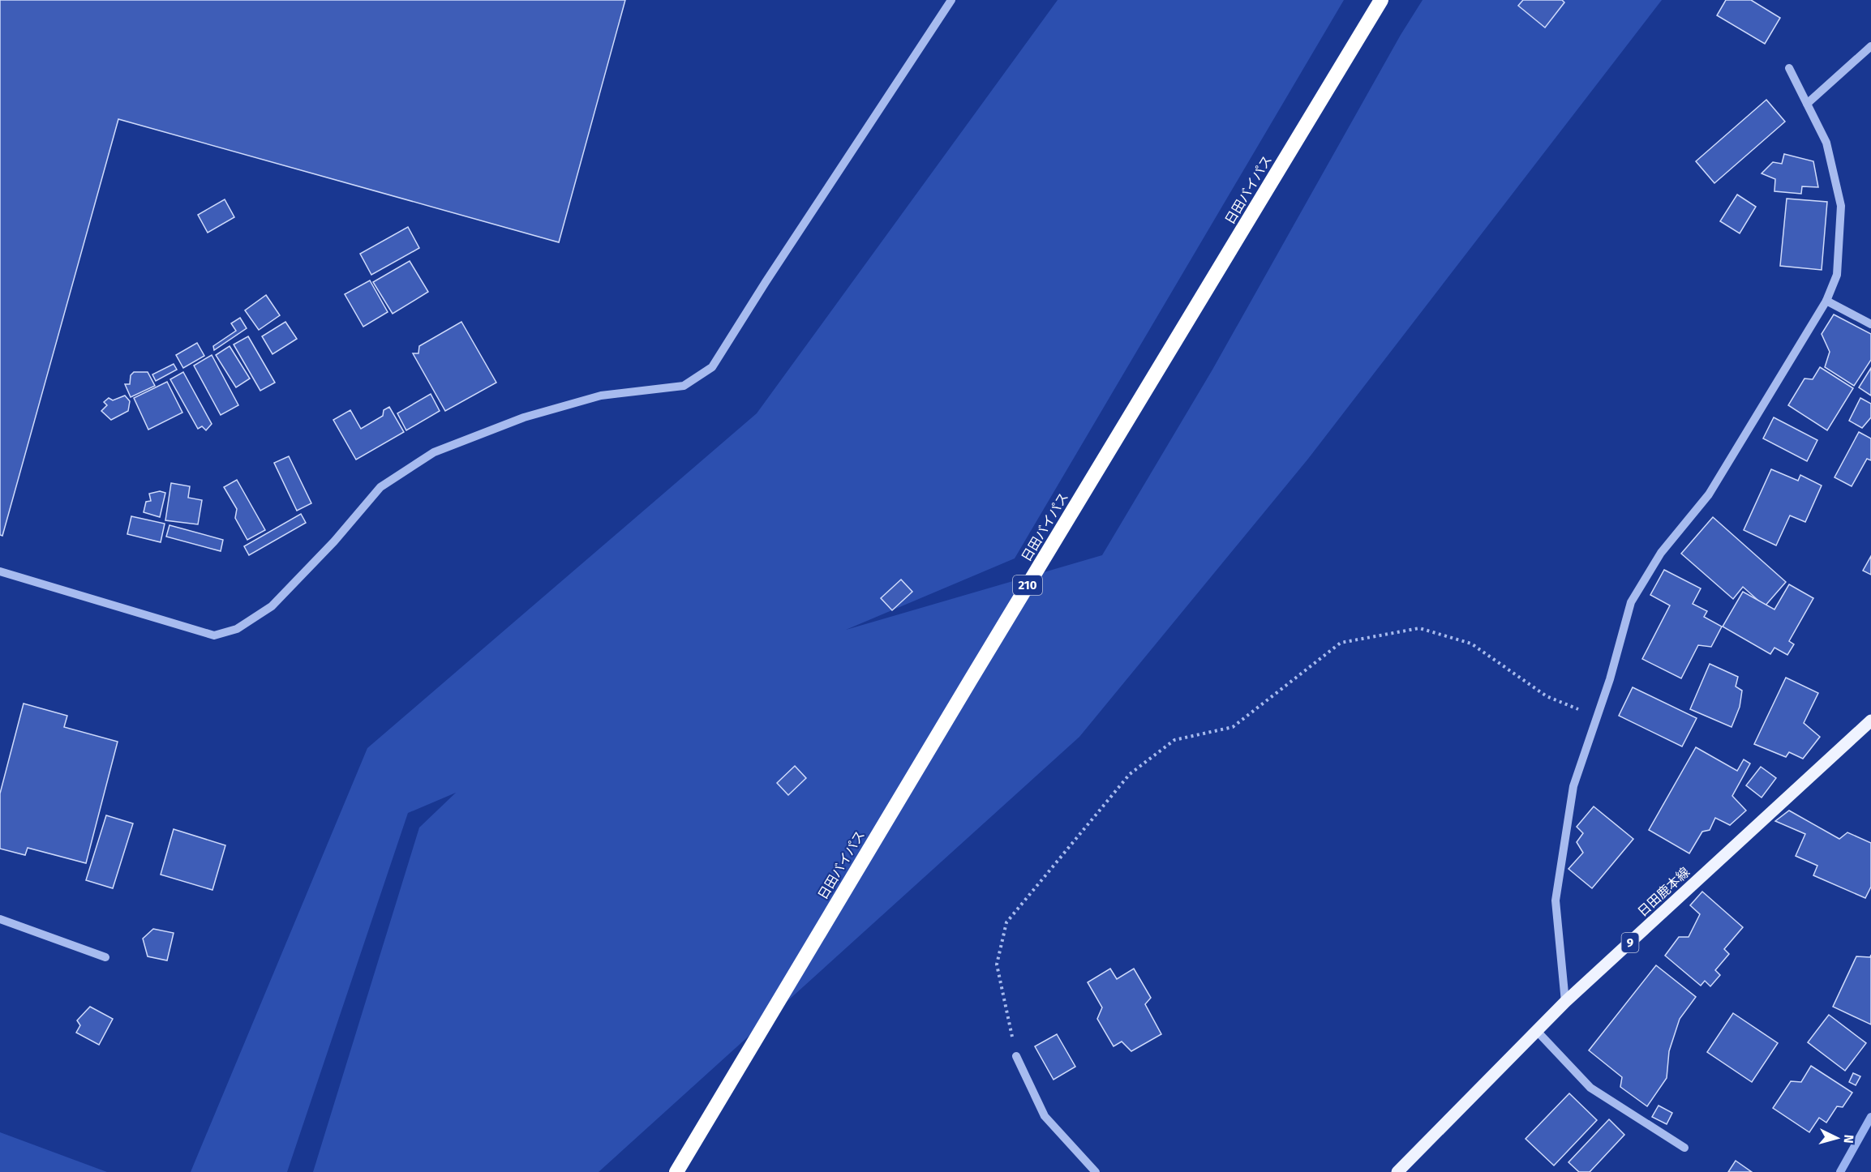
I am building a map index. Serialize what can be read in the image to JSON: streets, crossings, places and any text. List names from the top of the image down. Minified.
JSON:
{"streets":{"highway":["日田バイパス","210"],"main road":["日田鹿本線","9"]},"north":"right"}
